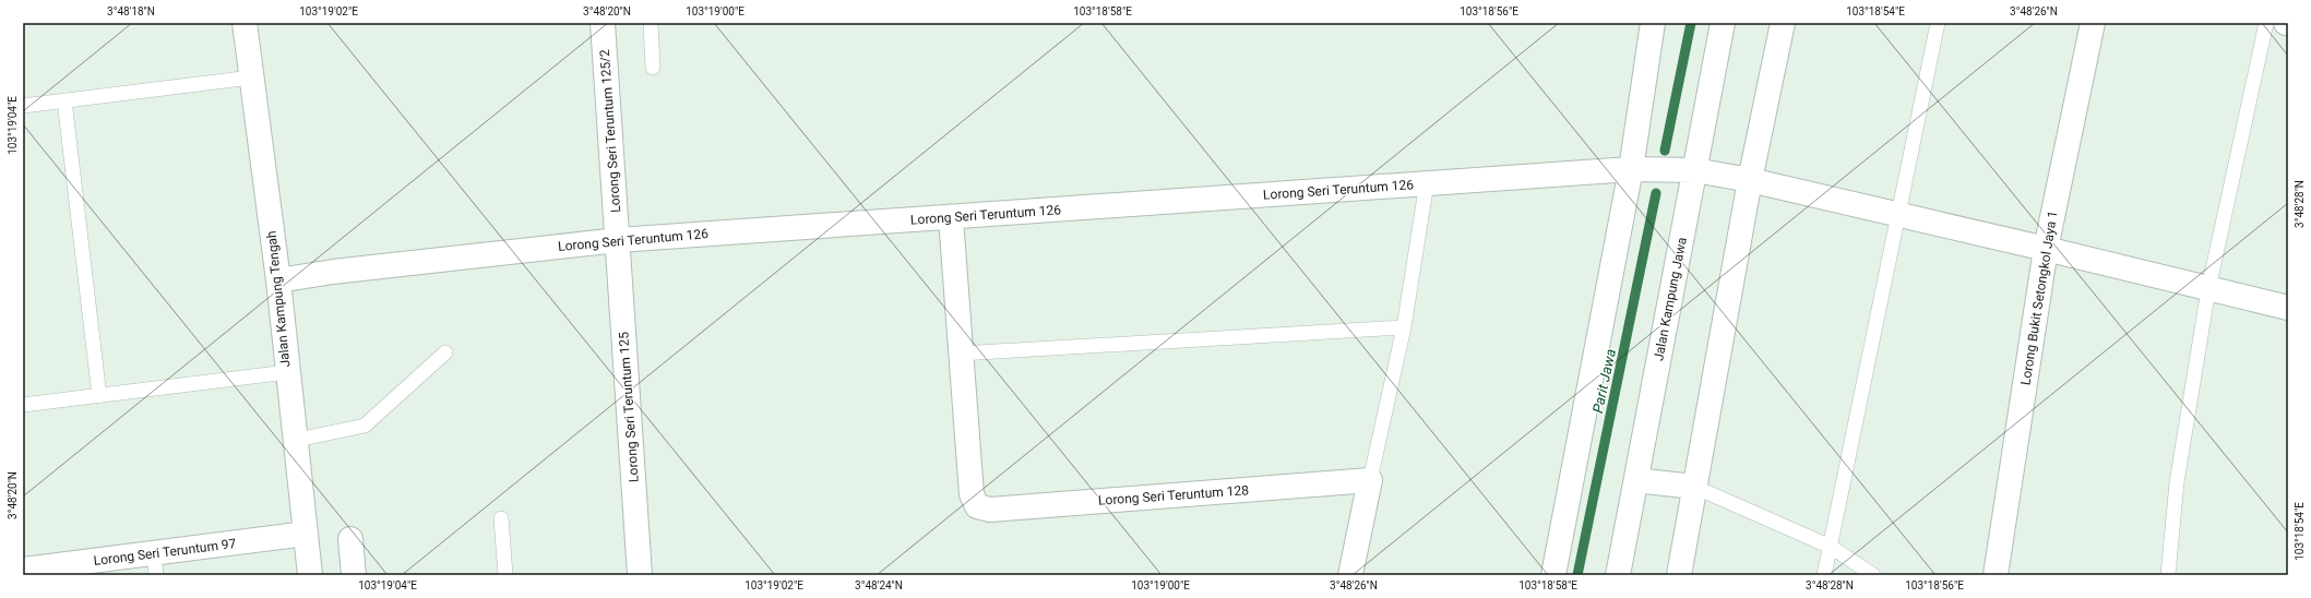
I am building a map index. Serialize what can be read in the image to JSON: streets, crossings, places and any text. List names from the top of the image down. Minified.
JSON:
{"streets":{"street":["Lorong Seri Teruntum 125/2","Lorong Seri Teruntum 126","Lorong Bukit Setongkol Jaya 1","Jalan Kampung Tengah","Jalan Kampung Jawa","Lorong Seri Teruntum 125","Lorong Seri Teruntum 128","Lorong Seri Teruntum 97"]},"crossings":[["Lorong Seri Teruntum 125/2","Lorong Seri Teruntum 126"],["Lorong Seri Teruntum 125/2","Lorong Seri Teruntum 125"],["Lorong Seri Teruntum 126","Lorong Bukit Setongkol Jaya 1"],["Lorong Seri Teruntum 126","Jalan Kampung Tengah"],["Lorong Seri Teruntum 126","Jalan Kampung Jawa"],["Lorong Seri Teruntum 126","Lorong Seri Teruntum 125"],["Jalan Kampung Tengah","Lorong Seri Teruntum 97"]],"water":["Parit Jawa"],"coordinates":["3°48'18\"N","103°19'02\"E","3°48'20\"N","103°19'00\"E","103°18'58\"E","103°18'56\"E","103°18'54\"E","3°48'26\"N","103°19'04\"E","3°48'28\"N","3°48'24\"N"]}
